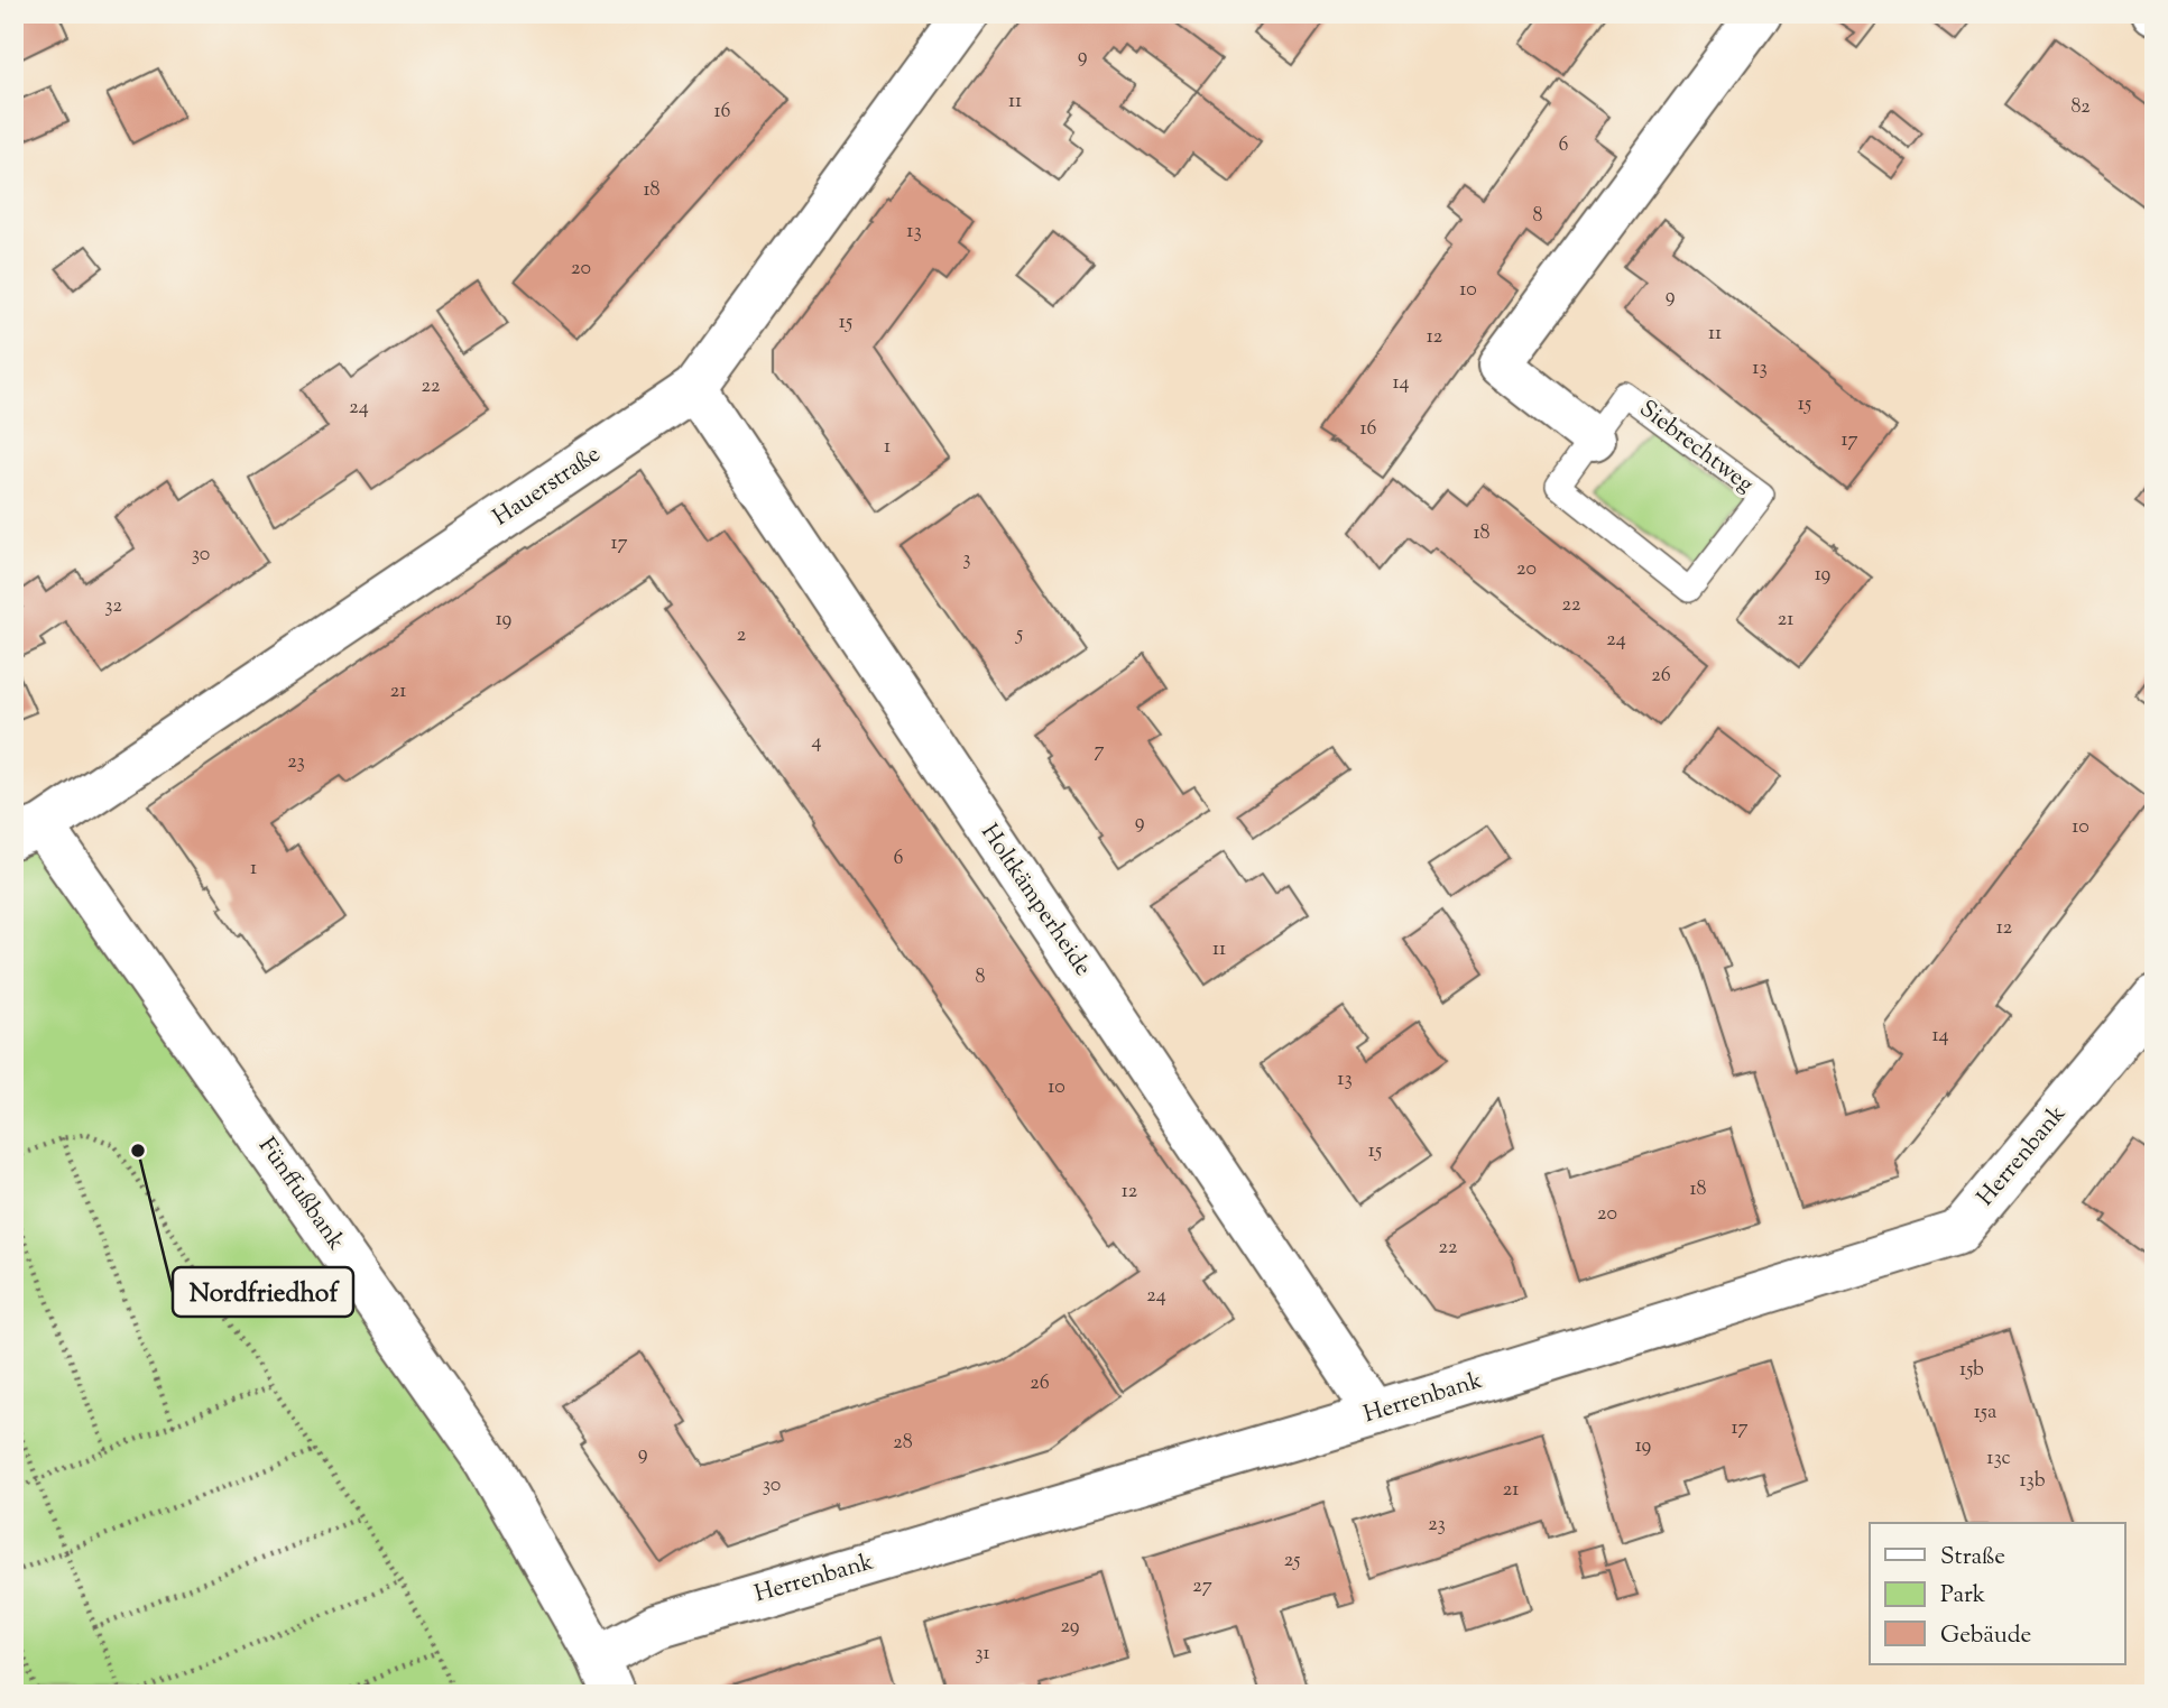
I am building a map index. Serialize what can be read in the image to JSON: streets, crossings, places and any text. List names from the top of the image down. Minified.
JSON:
{"streets":{"street":["Hauerstraße","Holtkämperheide","Herrenbank","Fünffußbank"],"lane":["Siebrechtweg"]},"crossings":[["Hauerstraße","Holtkämperheide"],["Hauerstraße","Fünffußbank"],["Holtkämperheide","Herrenbank"],["Herrenbank","Fünffußbank"]],"places":["Nordfriedhof"],"house_numbers":["9","11","82","16","6","18","8","13","20","10","9","15","11","12","13","14","22","15","24","16","17","1","18","17","30","3","20","19","22","32","19","21","5","2","24","26","21","4","7","23","9","10","6","1","12","11","8","14","13","10","15","18","12","20","22","24","15b","26","15a","17","28","19","9","13c","13b","30","21","23","25","27","29","31"],"legend":["Straße","Park","Gebäude"]}
